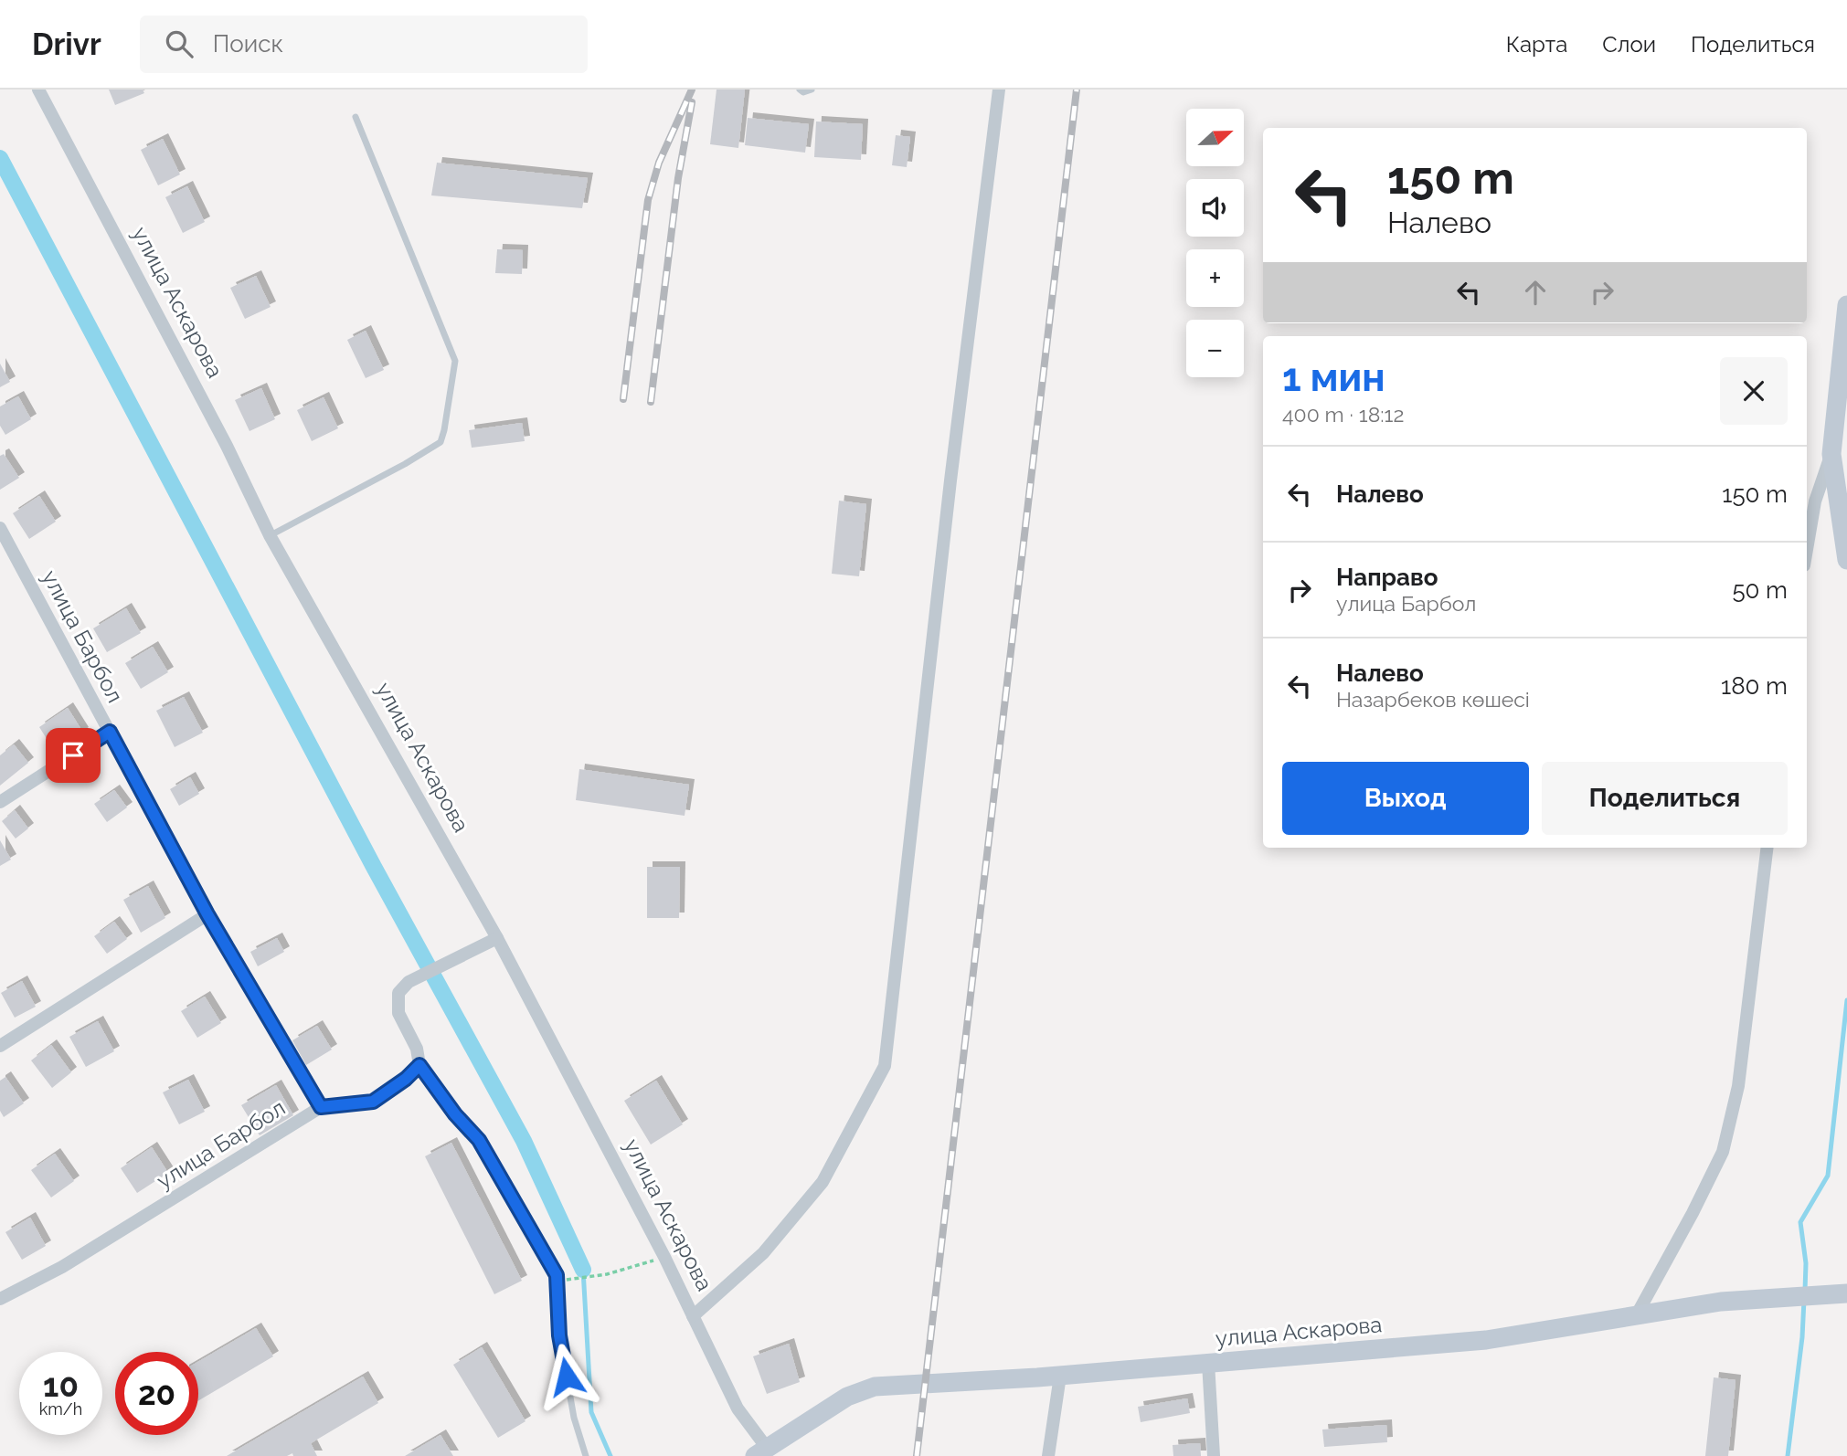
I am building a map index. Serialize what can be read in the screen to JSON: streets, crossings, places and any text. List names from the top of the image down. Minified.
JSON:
{"streets":{"main road":["улица Аскарова"],"street":["улица Барбол"]},"north":"right","page":{"header":"Drivr","search":"Поиск","nav":["Карта","Слои","Поделиться"],"map_buttons":["+","−"],"turn":["150 m","Налево"],"heading":["1 мин","400 m · 18:12"],"list":[{"name":"Налево","value":"150 m"},{"name":"Направо","note":"улица Барбол","value":"50 m"},{"name":"Налево","note":"Назарбеков көшесі","value":"180 m"}],"buttons":["Выход","Поделиться"],"speed":"10 km/h","limit":"20"}}
